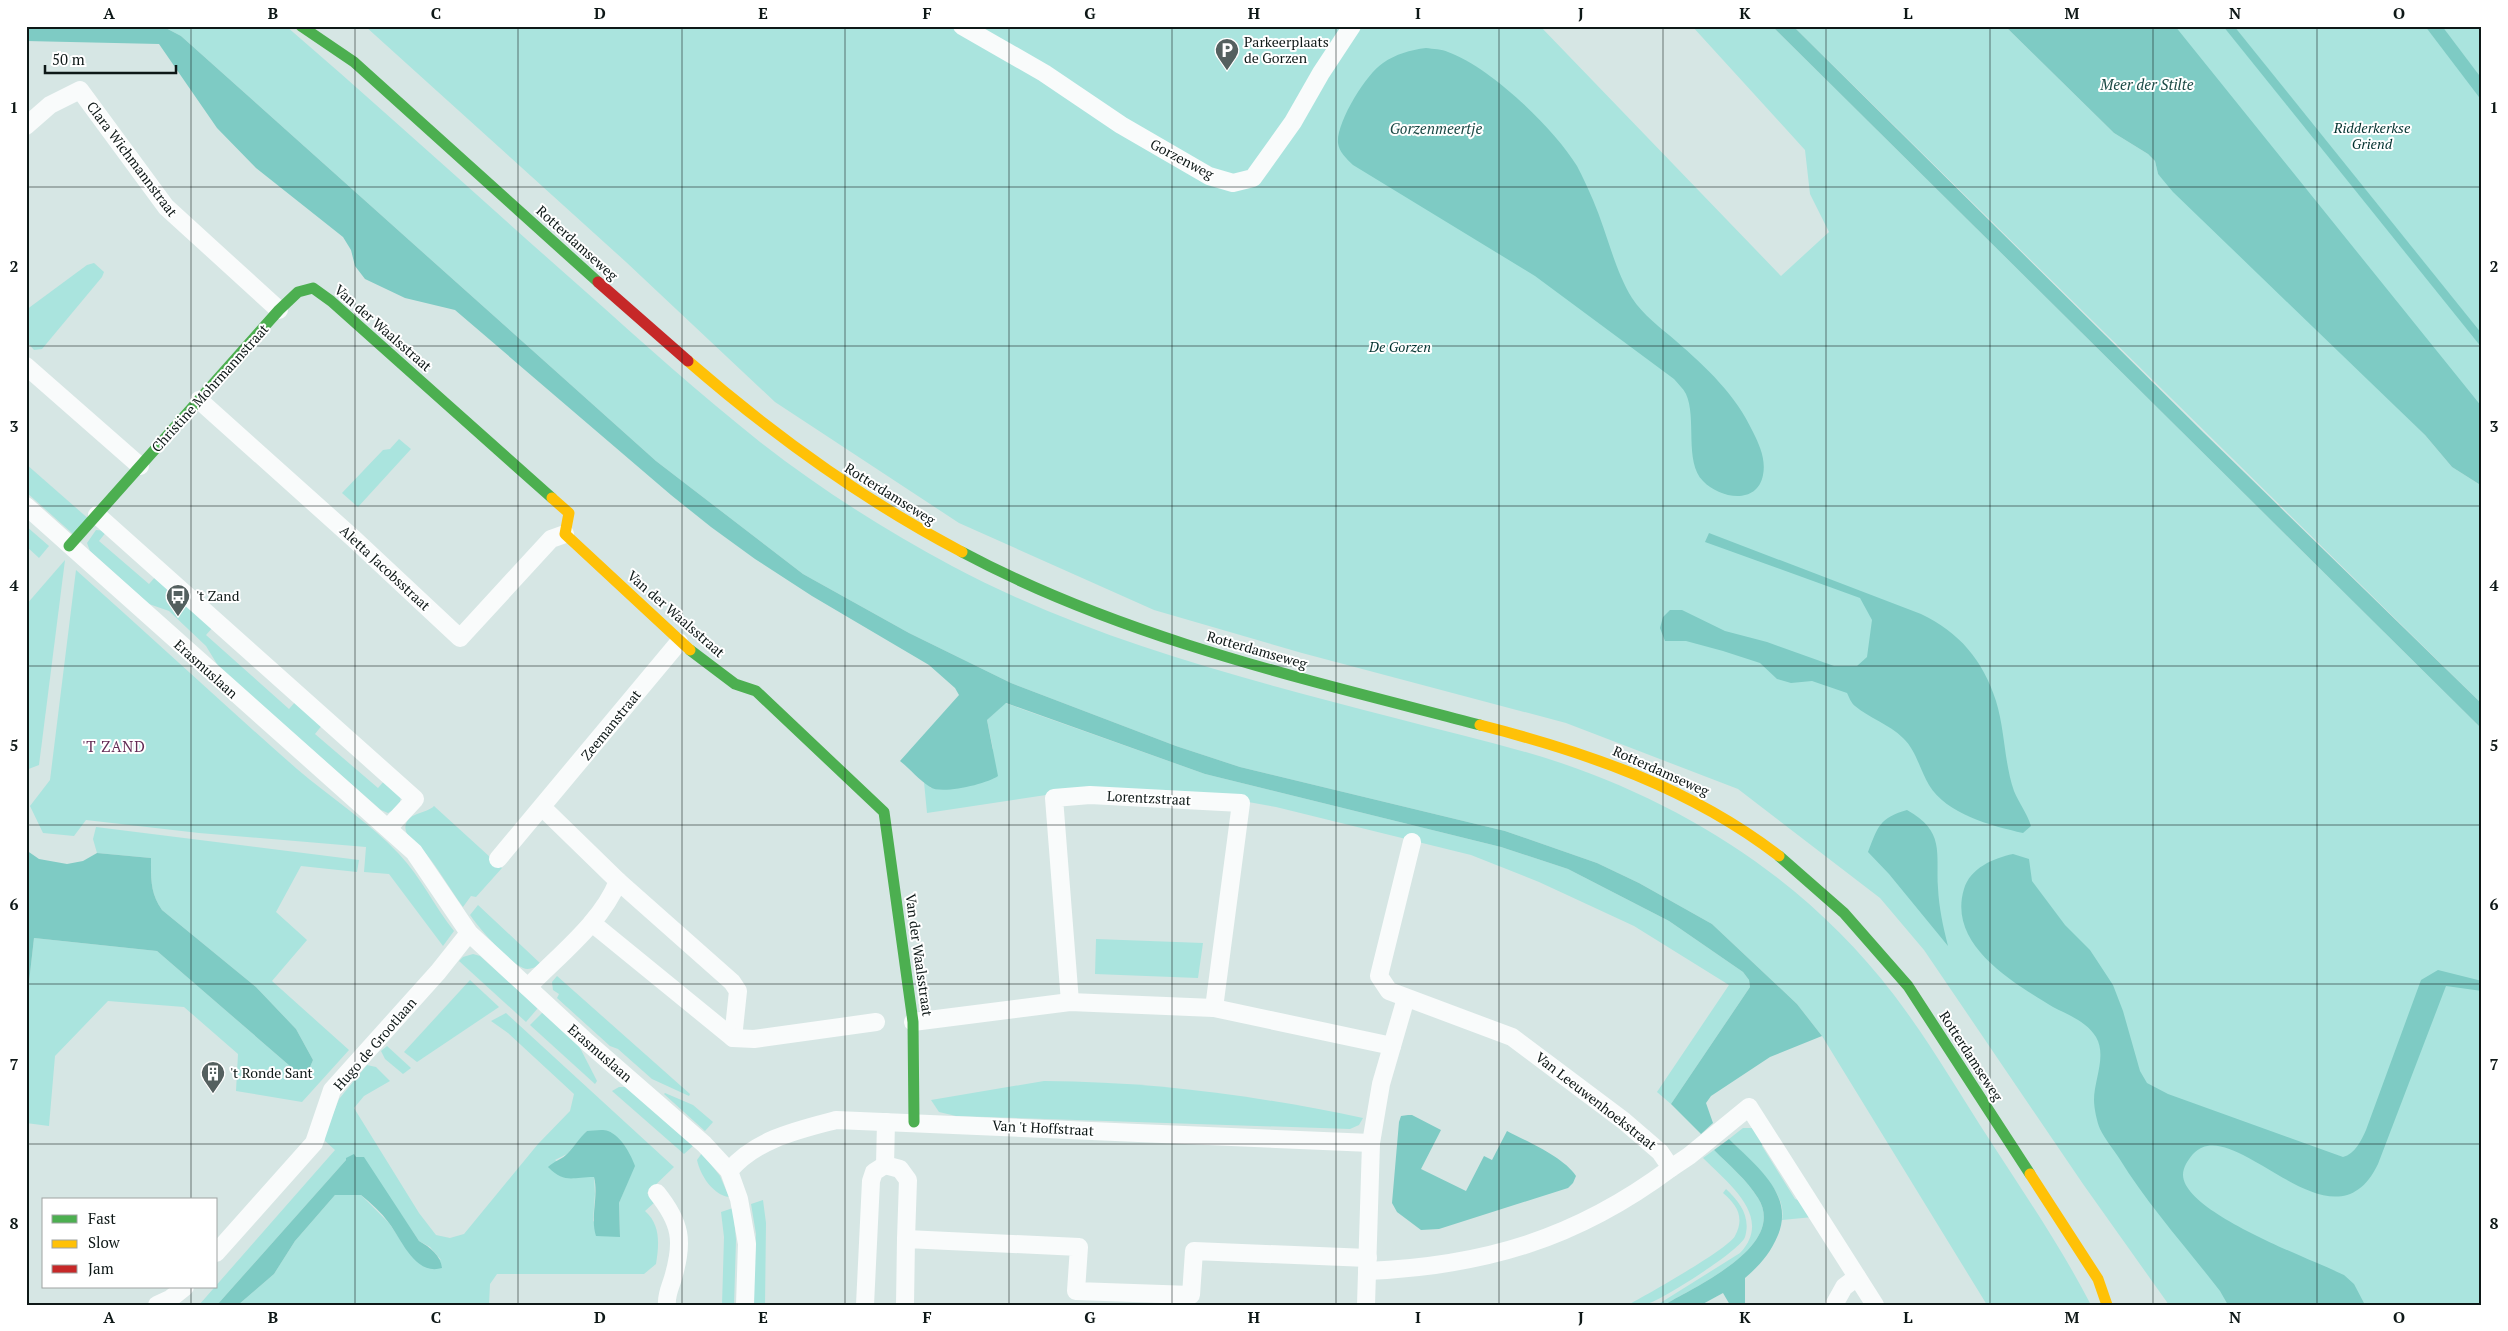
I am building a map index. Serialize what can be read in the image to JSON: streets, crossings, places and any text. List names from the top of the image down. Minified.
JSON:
{"streets":{"main road":["Rotterdamseweg","Van der Waalsstraat","Christine Mohrmannstraat"],"street":["Clara Wichmannstraat","Gorzenweg","Aletta Jacobsstraat","Erasmuslaan","Zeemanstraat","Lorentzstraat","Hugo de Grootlaan","Van Leeuwenhoekstraat","Van 't Hoffstraat"]},"crossings":[["Clara Wichmannstraat","Van der Waalsstraat"],["Clara Wichmannstraat","Christine Mohrmannstraat"],["Van der Waalsstraat","Christine Mohrmannstraat"],["Van der Waalsstraat","Aletta Jacobsstraat"],["Van der Waalsstraat","Zeemanstraat"],["Van der Waalsstraat","Van 't Hoffstraat"],["Christine Mohrmannstraat","Aletta Jacobsstraat"],["Christine Mohrmannstraat","Erasmuslaan"],["Erasmuslaan","Hugo de Grootlaan"],["Erasmuslaan","Van 't Hoffstraat"]],"districts":["'T ZAND"],"water":["Meer der Stilte","Gorzenmeertje"],"parks":["Ridderkerkse Griend","De Gorzen"],"places":{"parking":["Parkeerplaats de Gorzen"],"bus stop":["'t Zand"],"building":["'t Ronde Sant"]},"legend":["Fast","Slow","Jam"],"scale_bar":"50 m","grid":{"columns":["A","B","C","D","E","F","G","H","I","J","K","L","M","N","O"],"rows":["1","2","3","4","5","6","7","8"]}}
